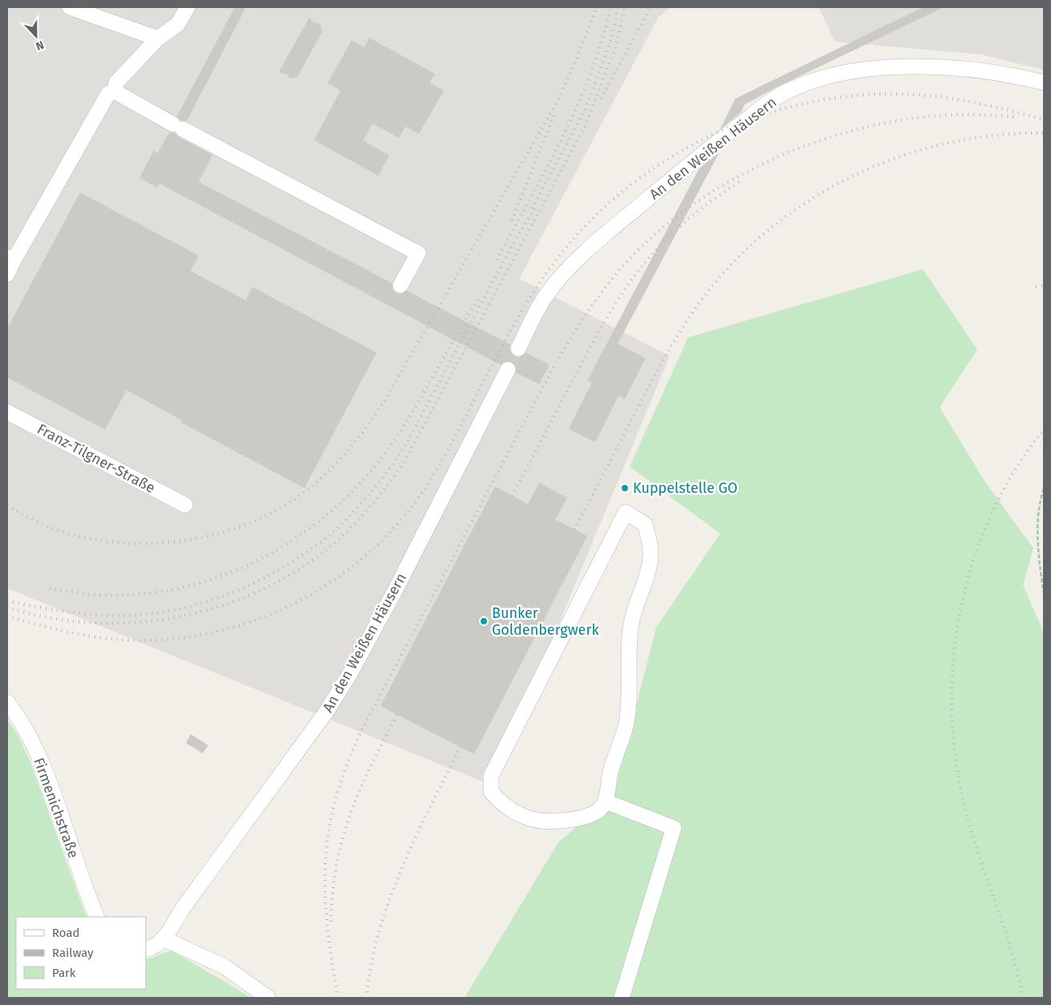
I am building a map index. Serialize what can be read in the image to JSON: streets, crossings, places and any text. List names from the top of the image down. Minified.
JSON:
{"streets":{"street":["An den Weißen Häusern","Franz-Tilgner-Straße","Firmenichstraße"]},"places":["Kuppelstelle GO","Bunker Goldenbergwerk"],"legend":["Road","Railway","Park"],"north":"bottom"}
